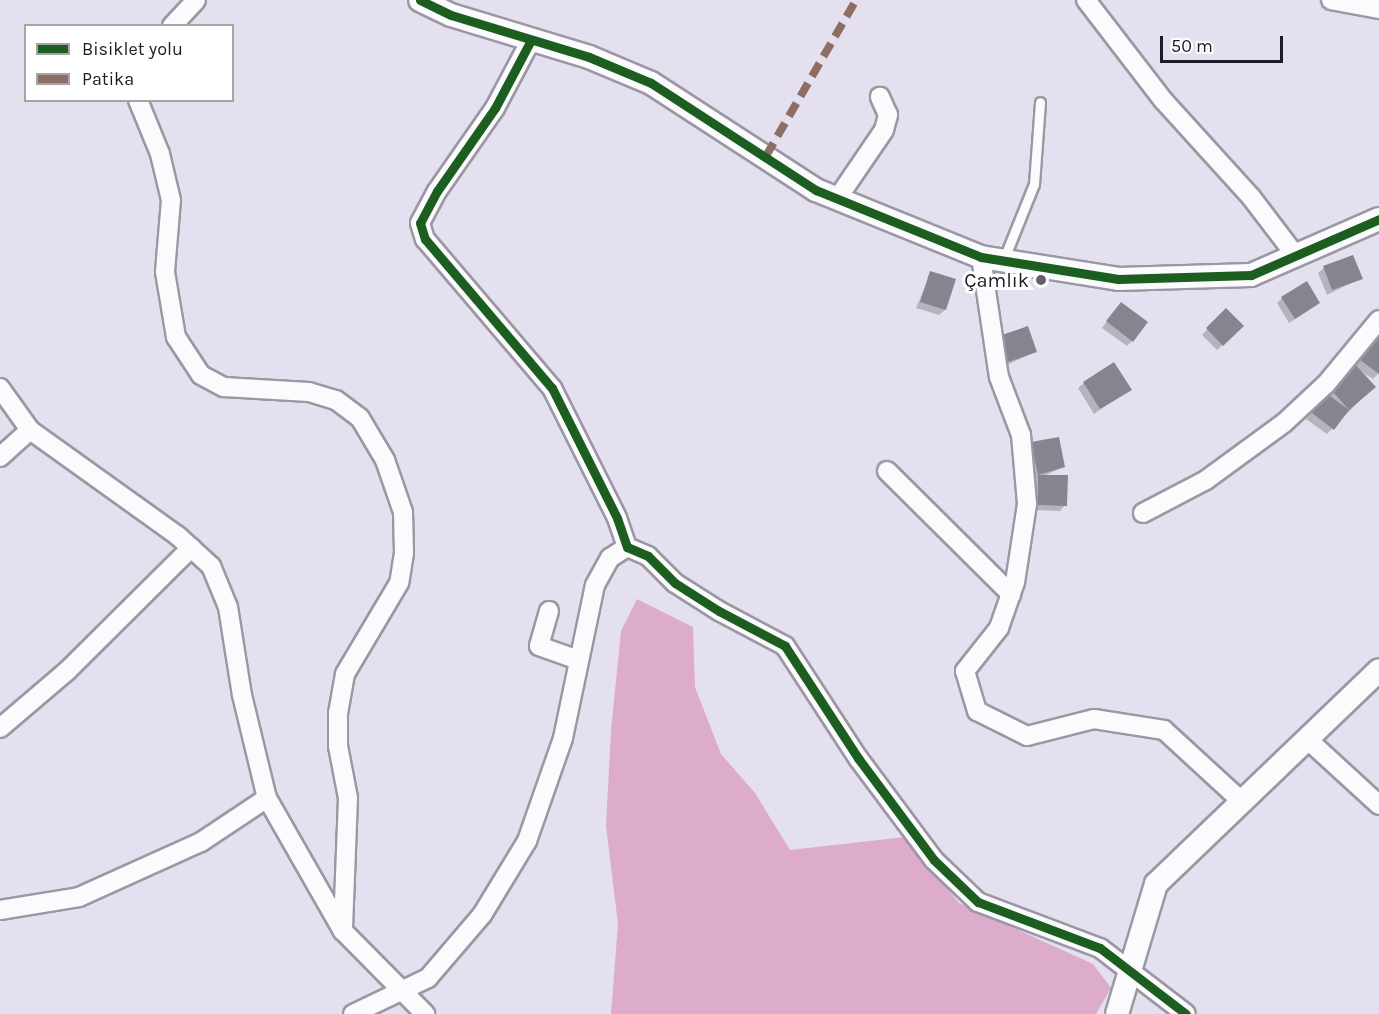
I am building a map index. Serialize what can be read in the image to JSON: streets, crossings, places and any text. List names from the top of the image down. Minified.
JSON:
{"places":["Çamlık"],"legend":["Bisiklet yolu","Patika"],"scale_bar":"50 m"}
